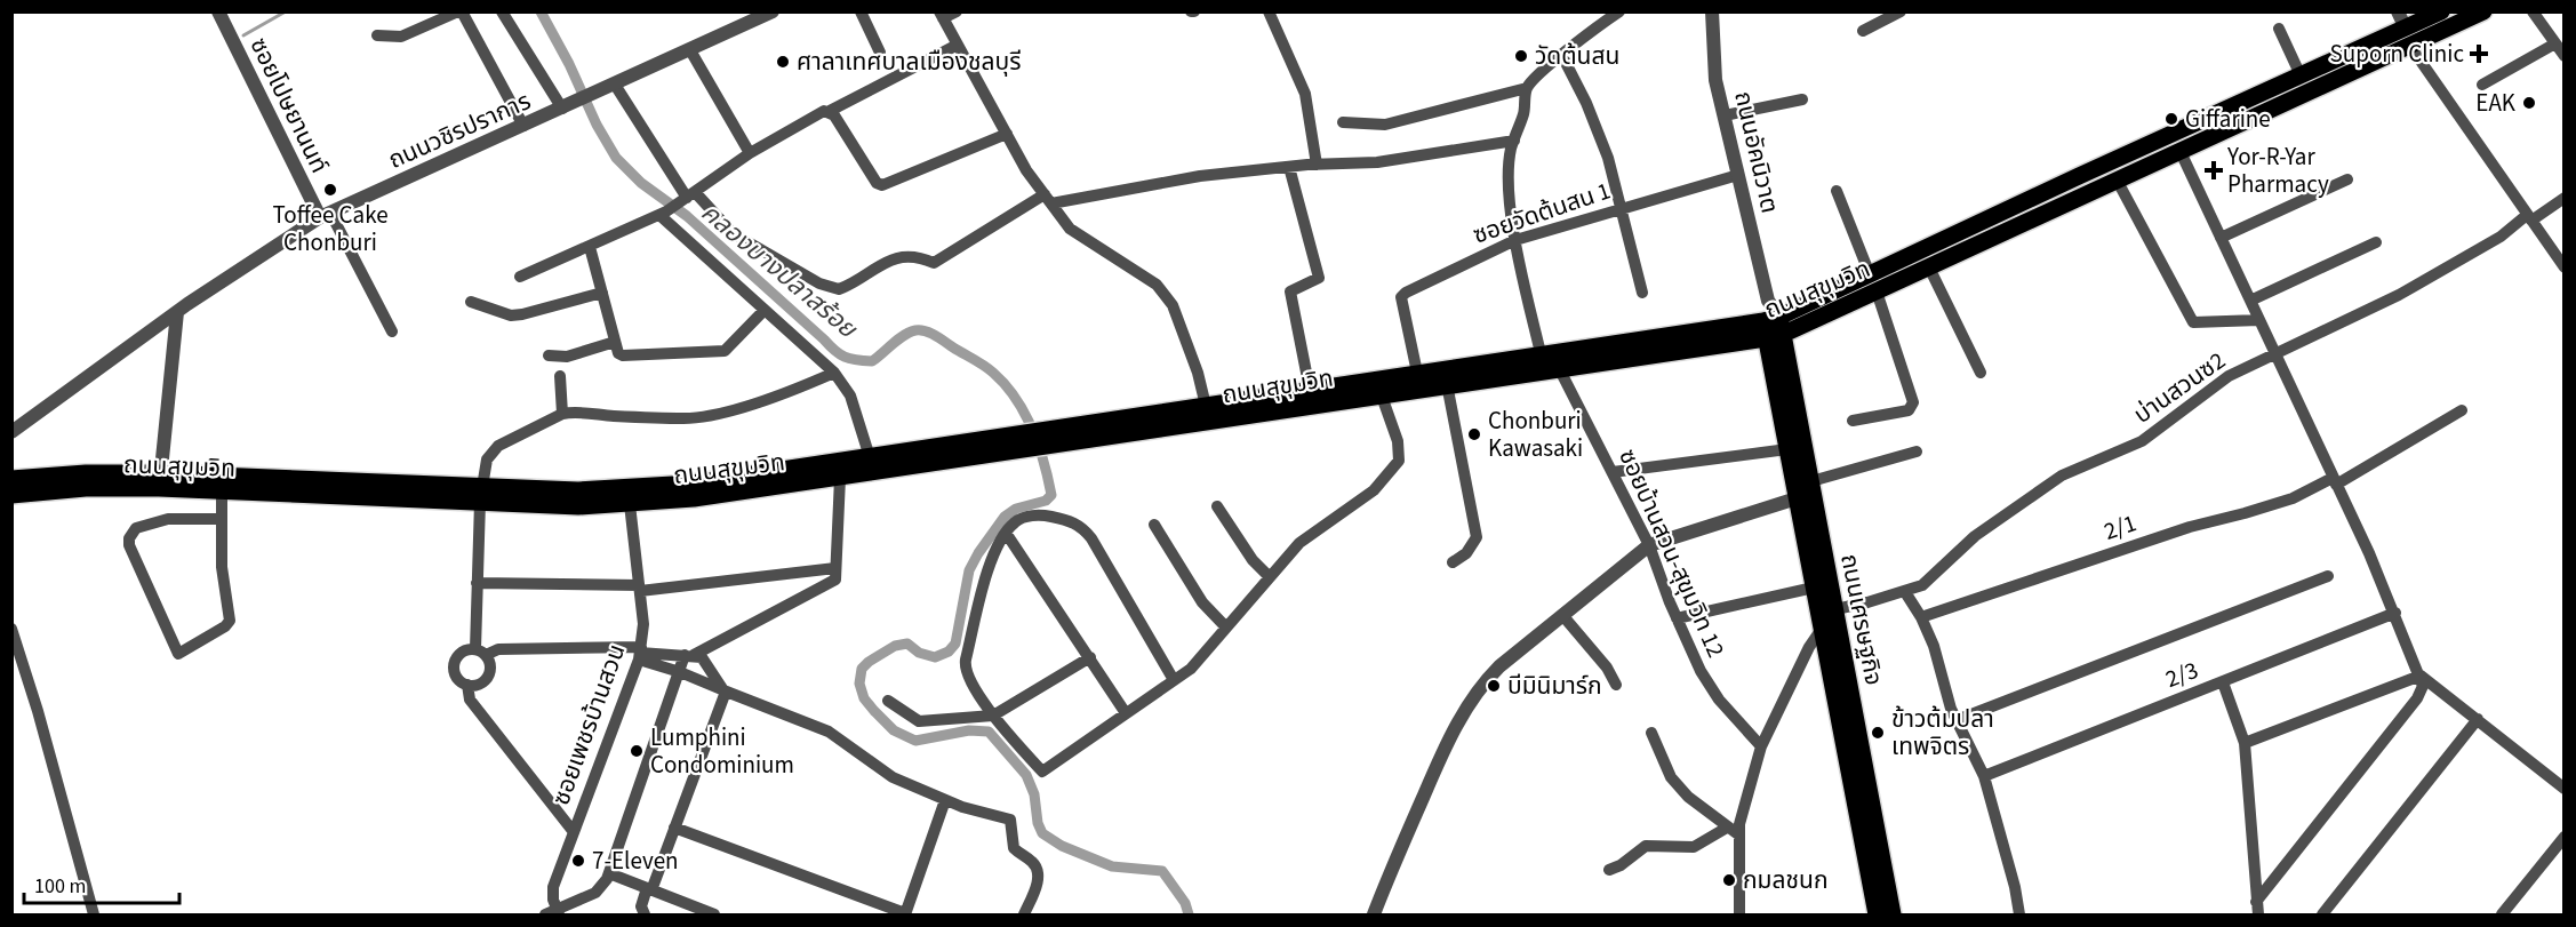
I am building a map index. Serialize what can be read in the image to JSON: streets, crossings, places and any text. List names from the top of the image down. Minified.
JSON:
{"streets":{"main road":["ถนนสุขุมวิท","ถนนเศรษฐกิจ"],"street":["ซอยโปษยานนท์","ถนนวชิรปราการ","ถนนอัคนิวาต","ซอยวัดต้นสน 1","บ่านสวนซ2","2/1","ซอยบ้านสวน-สุขุมวิท 12","2/3","ซอยเพชรบ้านสวน"]},"crossings":[["ซอยโปษยานนท์","ถนนวชิรปราการ"],["ถนนอัคนิวาต","ซอยวัดต้นสน 1"],["ถนนอัคนิวาต","ถนนสุขุมวิท"],["ถนนอัคนิวาต","ถนนเศรษฐกิจ"],["ซอยวัดต้นสน 1","ถนนสุขุมวิท"],["ถนนสุขุมวิท","ซอยบ้านสวน-สุขุมวิท 12"],["ถนนสุขุมวิท","ถนนเศรษฐกิจ"],["ถนนสุขุมวิท","ซอยเพชรบ้านสวน"],["บ่านสวนซ2","ถนนเศรษฐกิจ"]],"water":["คลองบางปลาสร้อย"],"places":{"health":["Suporn Clinic","Yor-R-Yar Pharmacy"],"other":["วัดต้นสน","ศาลาเทศบาลเมืองชลบุรี","EAK","Giffarine","Toffee Cake Chonburi","Chonburi Kawasaki","บีมินิมาร์ก","ข้าวต้มปลา เทพจิตร","Lumphini Condominium","7-Eleven","กมลชนก"]},"scale_bar":"100 m"}
